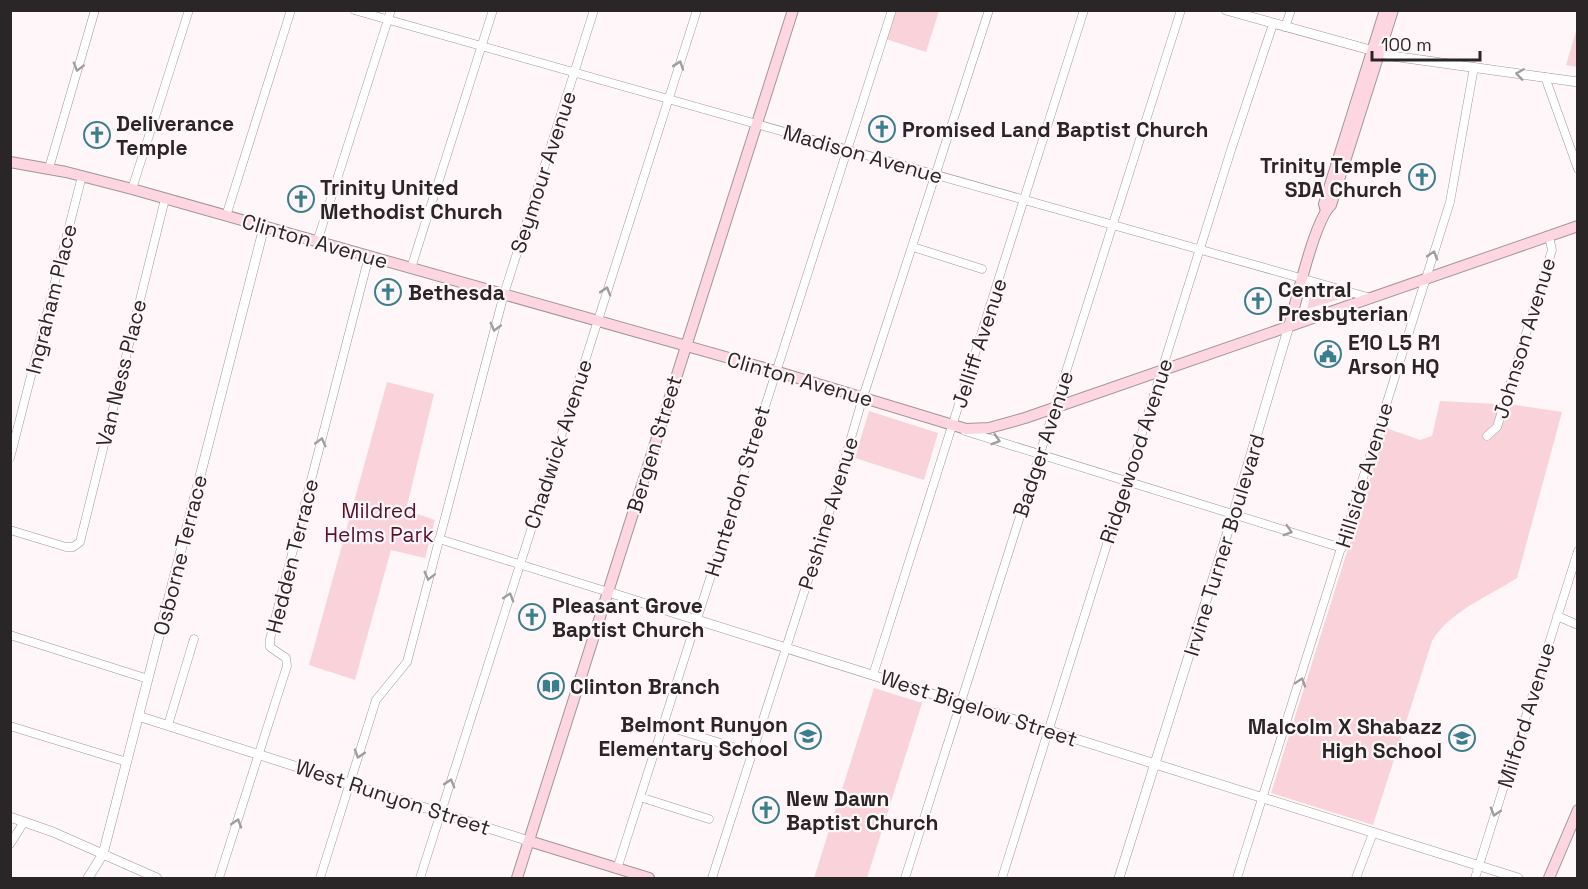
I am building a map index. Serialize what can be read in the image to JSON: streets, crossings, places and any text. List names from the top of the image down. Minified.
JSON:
{"streets":{"main road":["Clinton Avenue","Bergen Street","Irvine Turner Boulevard","West Runyon Street"],"street":["Madison Avenue","Seymour Avenue","Ingraham Place","Johnson Avenue","Jelliff Avenue","Van Ness Place","Chadwick Avenue","Badger Avenue","Ridgewood Avenue","Hillside Avenue","Hunterdon Street","Peshine Avenue","Osborne Terrace","Hedden Terrace","West Bigelow Street","Milford Avenue"]},"crossings":[["Madison Avenue","Seymour Avenue"],["Madison Avenue","Clinton Avenue"],["Madison Avenue","Jelliff Avenue"],["Madison Avenue","Chadwick Avenue"],["Madison Avenue","Bergen Street"],["Madison Avenue","Badger Avenue"],["Madison Avenue","Ridgewood Avenue"],["Madison Avenue","Hunterdon Street"],["Madison Avenue","Peshine Avenue"],["Madison Avenue","Irvine Turner Boulevard"],["Seymour Avenue","Clinton Avenue"],["Seymour Avenue","West Bigelow Street"],["Seymour Avenue","West Runyon Street"],["Clinton Avenue","Ingraham Place"],["Clinton Avenue","Johnson Avenue"],["Clinton Avenue","Jelliff Avenue"],["Clinton Avenue","Van Ness Place"],["Clinton Avenue","Chadwick Avenue"],["Clinton Avenue","Bergen Street"],["Clinton Avenue","Badger Avenue"],["Clinton Avenue","Ridgewood Avenue"],["Clinton Avenue","Hillside Avenue"],["Clinton Avenue","Hunterdon Street"],["Clinton Avenue","Peshine Avenue"],["Clinton Avenue","Irvine Turner Boulevard"],["Clinton Avenue","Osborne Terrace"],["Clinton Avenue","Hedden Terrace"],["Jelliff Avenue","West Bigelow Street"],["Chadwick Avenue","West Bigelow Street"],["Chadwick Avenue","West Runyon Street"],["Bergen Street","West Bigelow Street"],["Bergen Street","West Runyon Street"],["Badger Avenue","West Bigelow Street"],["Ridgewood Avenue","West Bigelow Street"],["Hillside Avenue","West Bigelow Street"],["Hunterdon Street","West Bigelow Street"],["Hunterdon Street","West Runyon Street"],["Peshine Avenue","West Bigelow Street"],["Irvine Turner Boulevard","West Bigelow Street"],["Osborne Terrace","West Runyon Street"],["Hedden Terrace","West Runyon Street"],["West Bigelow Street","Milford Avenue"]],"one_way":["Seymour Avenue","Chadwick Avenue","Hillside Avenue","Hedden Terrace","Milford Avenue"],"parks":["Mildred Helms Park"],"places":{"church":["Promised Land Baptist Church","Deliverance Temple","Trinity Temple SDA Church","Trinity United Methodist Church","Bethesda","Central Presbyterian","Pleasant Grove Baptist Church","New Dawn Baptist Church"],"public building":["E10 L5 R1 Arson HQ"],"library":["Clinton Branch"],"school or university":["Belmont Runyon Elementary School","Malcolm X Shabazz High School"]},"scale_bar":"100 m"}
